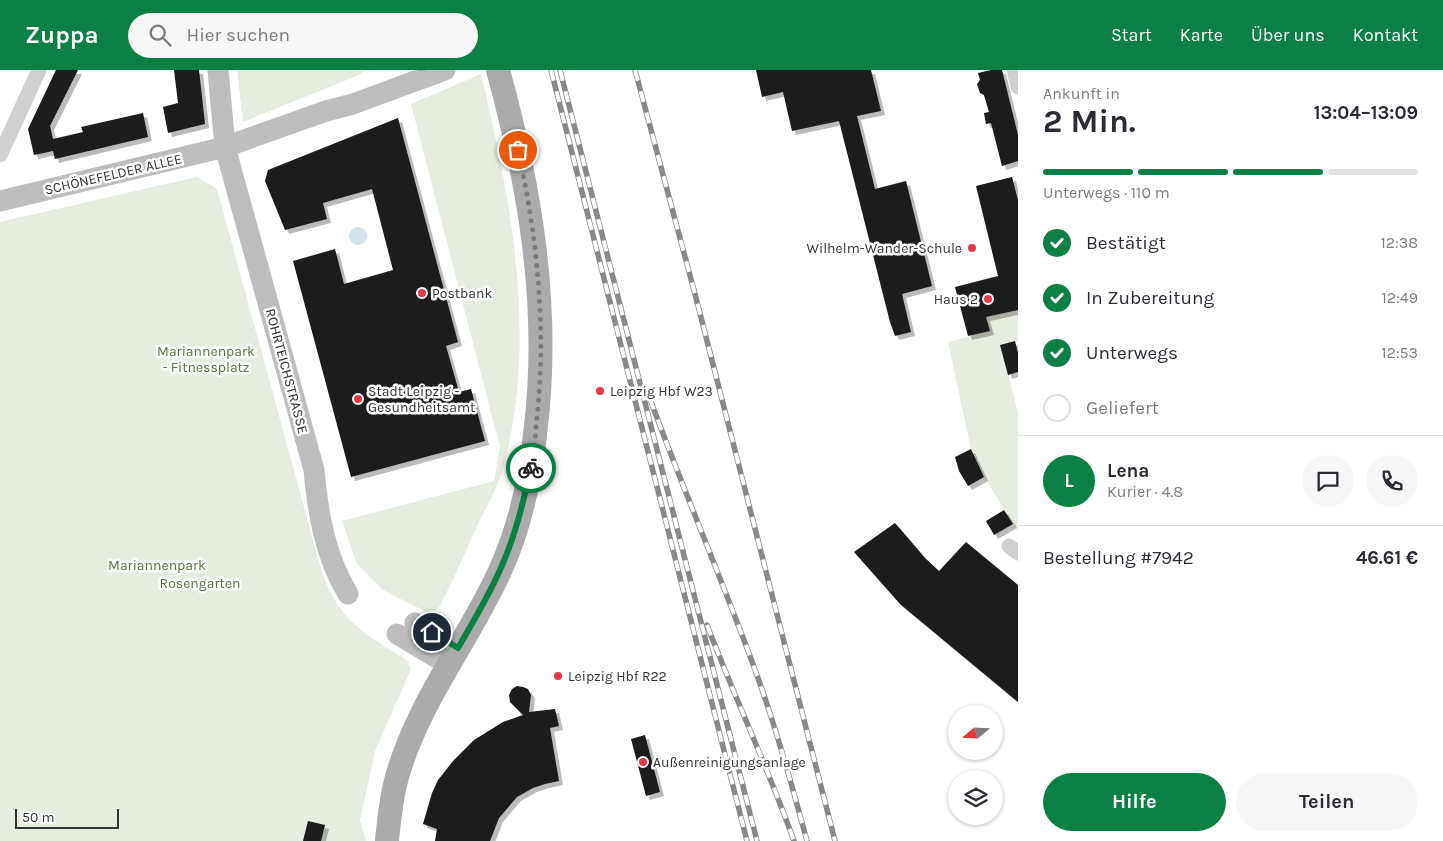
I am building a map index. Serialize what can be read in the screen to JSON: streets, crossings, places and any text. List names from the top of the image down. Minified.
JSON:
{"streets":{"main road":["SCHÖNEFELDER ALLEE","ROHRTEICHSTRASSE"]},"crossings":[["SCHÖNEFELDER ALLEE","ROHRTEICHSTRASSE"]],"parks":["Mariannenpark - Fitnessplatz","Mariannenpark","Rosengarten"],"places":["Wilhelm-Wander-Schule","Postbank","Haus 2","Leipzig Hbf W23","Stadt Leipzig - Gesundheitsamt","Leipzig Hbf R22","Außenreinigungsanlage"],"scale_bar":"50 m","north":"left","page":{"header":"Zuppa","search":"Hier suchen","nav":["Start","Karte","Über uns","Kontakt"],"heading":["2 Min.","Ankunft in","13:04–13:09"],"panel":["Lena","Kurier · 4.8","Bestellung #7942","46.61 €"],"bar":"Unterwegs · 110 m","list":[["Bestätigt","12:38"],["In Zubereitung","12:49"],["Unterwegs","12:53"],"Geliefert"],"round":"L","buttons":["Hilfe","Teilen"],"scale":"50 m"}}
